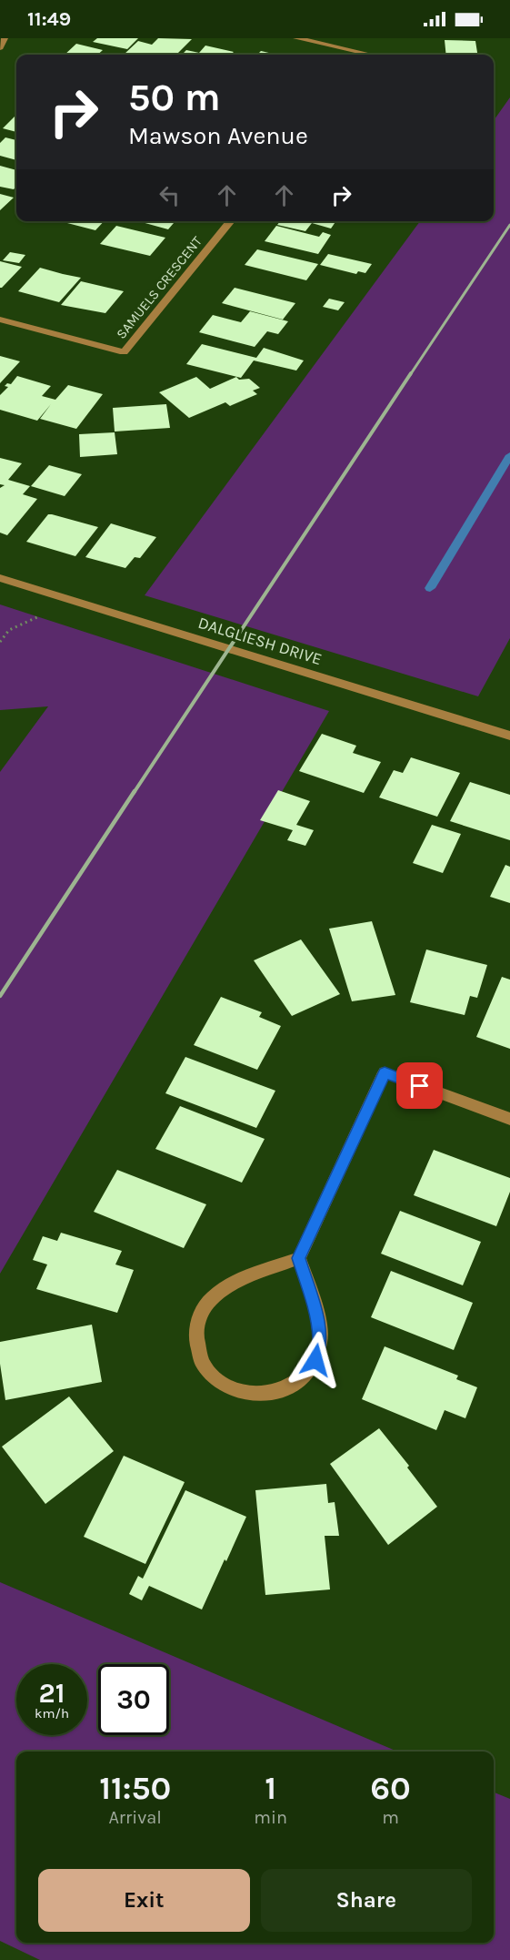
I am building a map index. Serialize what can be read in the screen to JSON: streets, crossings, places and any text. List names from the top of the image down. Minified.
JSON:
{"streets":{"street":["SAMUELS CRESCENT","DALGLIESH DRIVE"]},"page":{"status":"11:49","turn":["50 m","Mawson Avenue"],"speed":"21 km/h","limit":"30","eta":["11:50","Arrival","1","min","60","m"],"buttons":["Exit","Share"]}}
